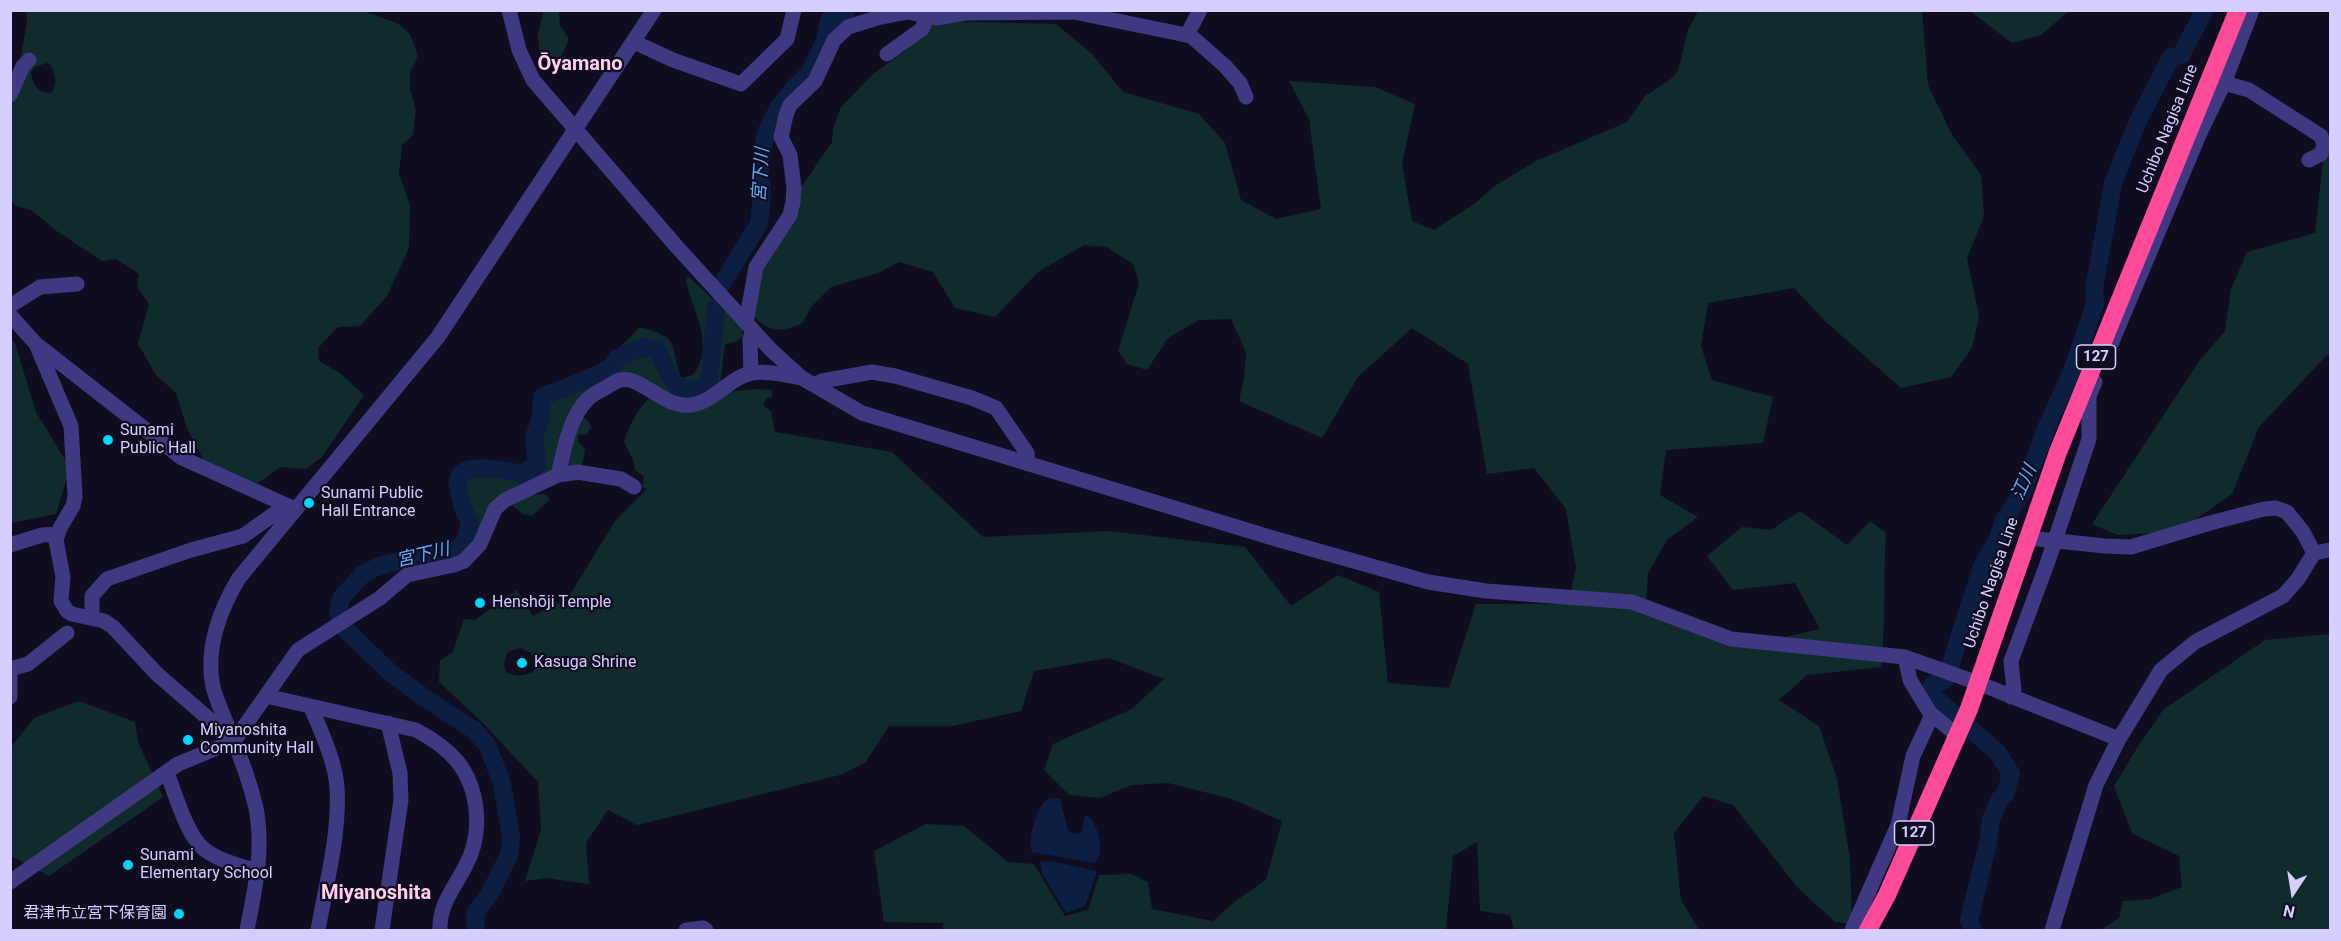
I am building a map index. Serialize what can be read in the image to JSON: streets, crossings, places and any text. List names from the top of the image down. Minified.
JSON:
{"streets":{"highway":["Uchibo Nagisa Line","127"]},"districts":["Ōyamano","Miyanoshita"],"water":["宮下川","江川"],"places":["Sunami Public Hall","Sunami Public Hall Entrance","Henshōji Temple","Kasuga Shrine","Miyanoshita Community Hall","Sunami Elementary School","君津市立宮下保育園"],"north":"bottom"}
